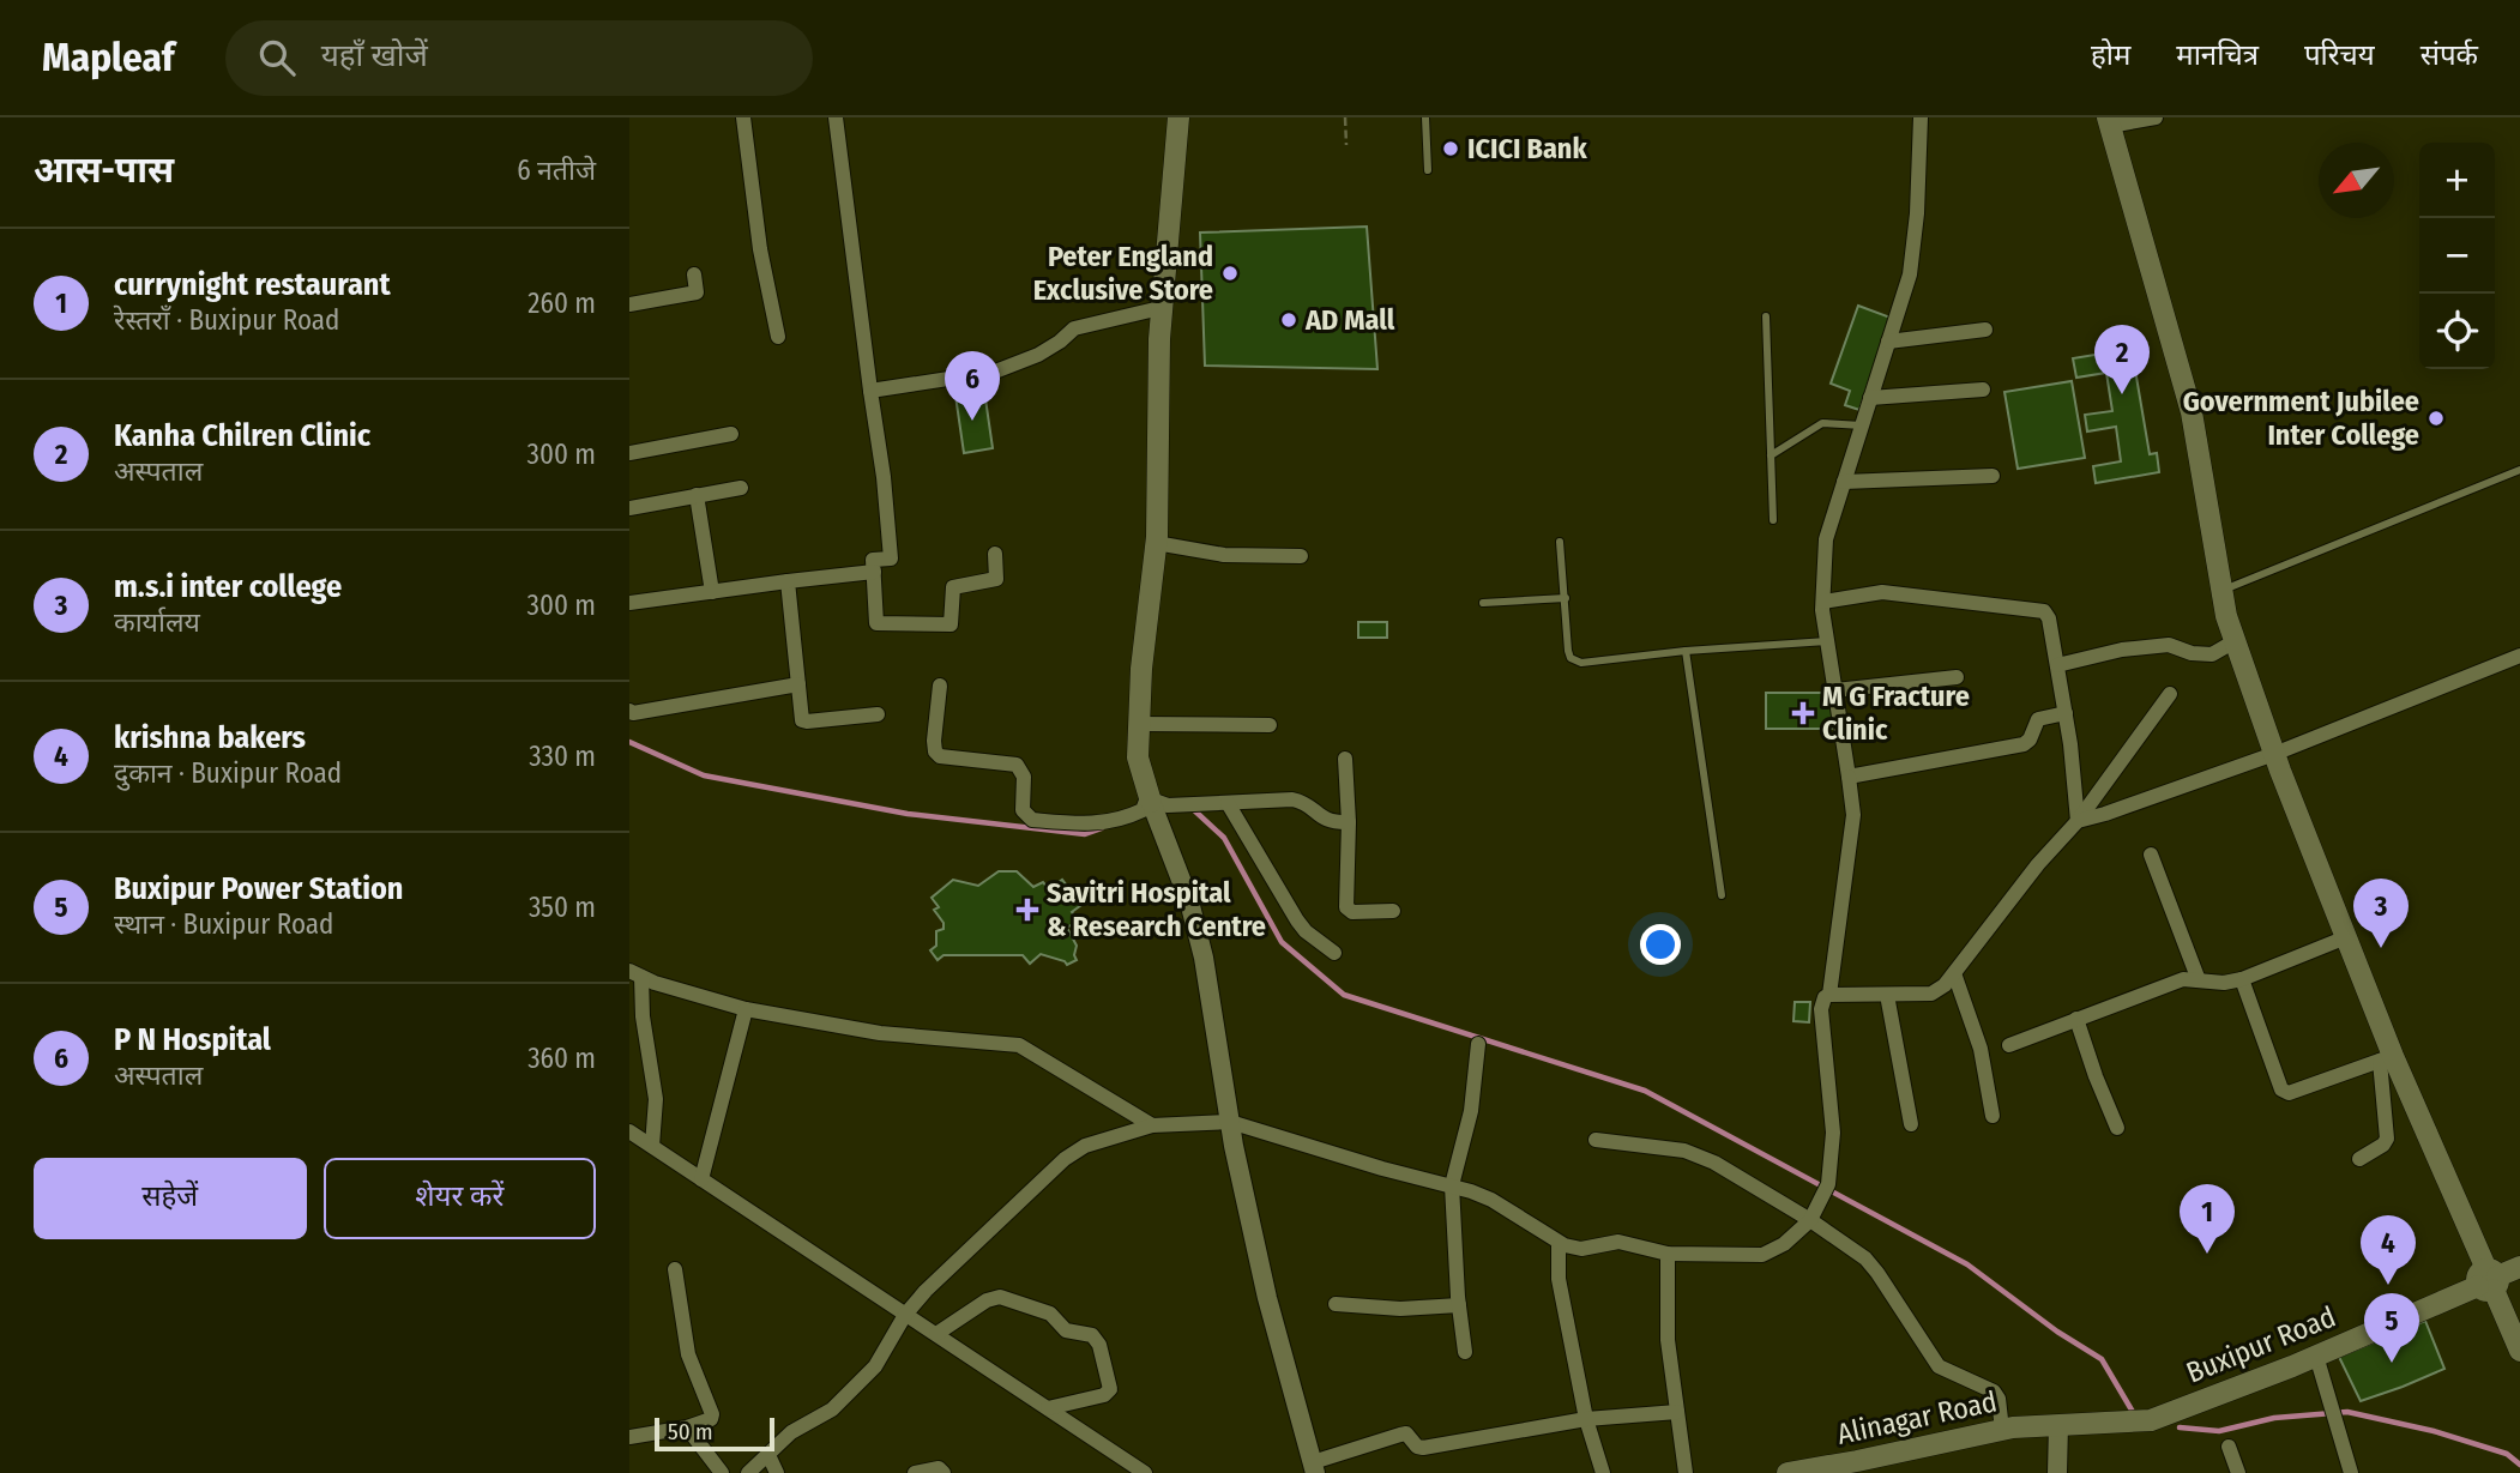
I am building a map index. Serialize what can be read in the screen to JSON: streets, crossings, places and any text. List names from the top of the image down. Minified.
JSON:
{"streets":{"main road":["Buxipur Road","Alinagar Road"]},"crossings":[["Buxipur Road","Alinagar Road"]],"places":{"other":["ICICI Bank","Peter England Exclusive Store","AD Mall","Government Jubilee Inter College"],"health":["M G Fracture Clinic","Savitri Hospital & Research Centre"]},"scale_bar":"50 m","north":"bottom left","page":{"header":"Mapleaf","search":"यहाँ खोजें","nav":["होम","मानचित्र","परिचय","संपर्क"],"heading":["आस-पास","6 नतीजे"],"map_buttons":["+","−"],"list":[{"mark":"1","name":"currynight restaurant","note":"रेस्तराँ · Buxipur Road","value":"260 m"},{"mark":"2","name":"Kanha Chilren Clinic","note":"अस्पताल","value":"300 m"},{"mark":"3","name":"m.s.i inter college","note":"कार्यालय","value":"300 m"},{"mark":"4","name":"krishna bakers","note":"दुकान · Buxipur Road","value":"330 m"},{"mark":"5","name":"Buxipur Power Station","note":"स्थान · Buxipur Road","value":"350 m"},{"mark":"6","name":"P N Hospital","note":"अस्पताल","value":"360 m"}],"pins":["2","6","3","1","4","5"],"buttons":["सहेजें","शेयर करें"],"scale":"50 m"}}
